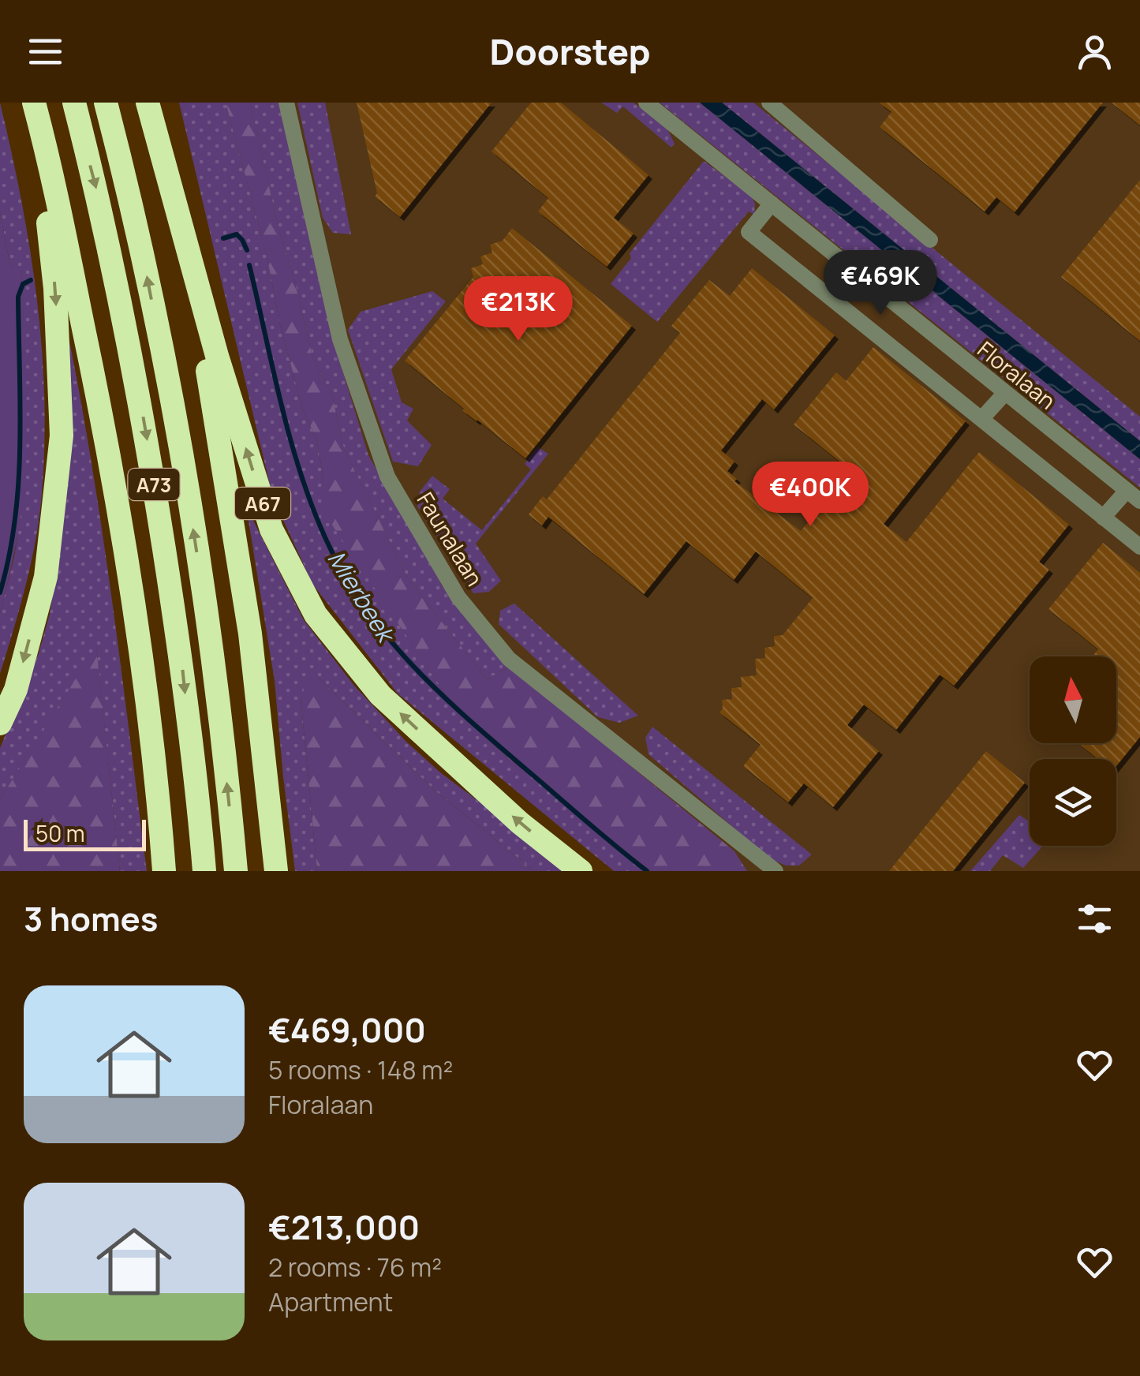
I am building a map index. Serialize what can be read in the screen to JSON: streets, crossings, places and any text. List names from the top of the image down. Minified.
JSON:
{"streets":{"highway":["A73","A67"],"street":["Floralaan","Faunalaan"]},"water":["Mierbeek"],"scale_bar":"50 m","north":"top","page":{"header":"Doorstep","price":["€469K","€213K","€400K"],"scale":"50 m","heading":"3 homes","list":[{"name":"€469,000","note":"5 rooms · 148 m² · Floralaan"},{"name":"€213,000","note":"2 rooms · 76 m² · Apartment"}]}}
